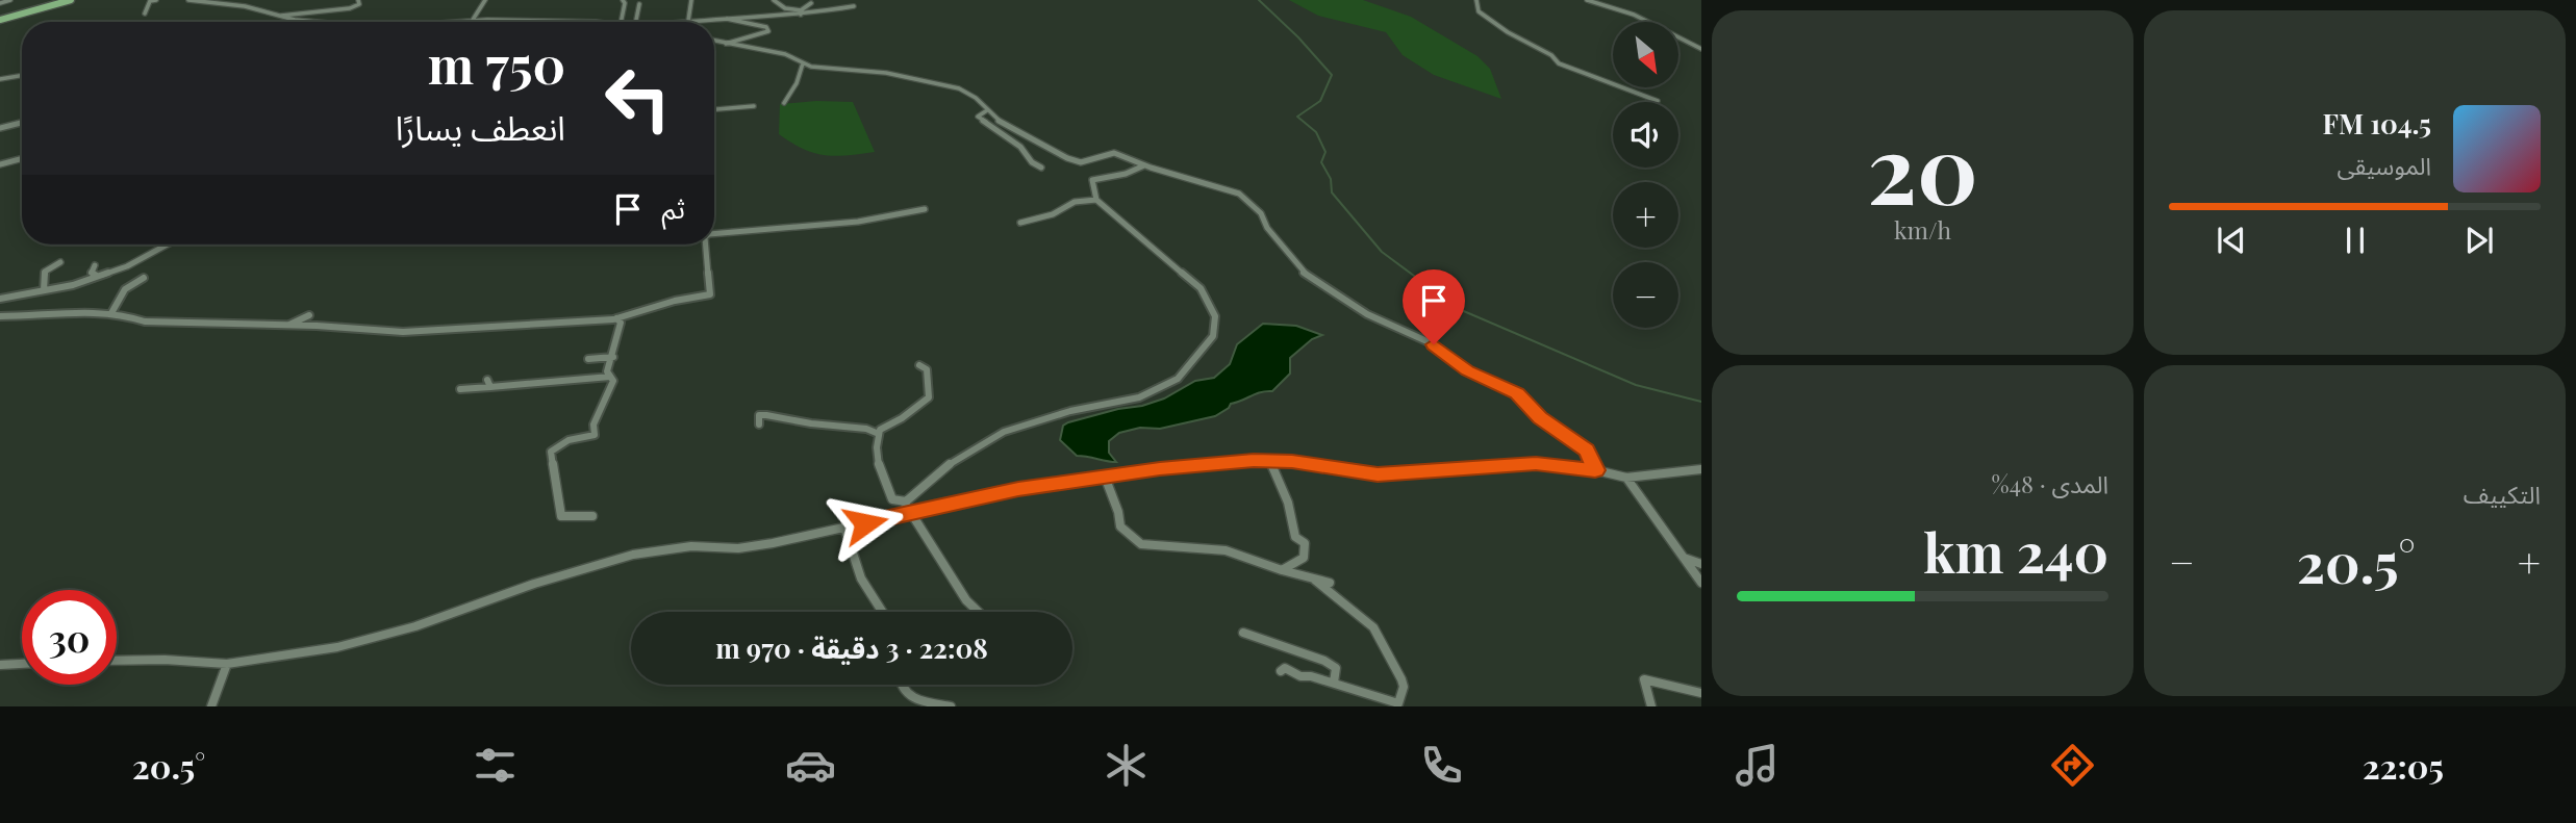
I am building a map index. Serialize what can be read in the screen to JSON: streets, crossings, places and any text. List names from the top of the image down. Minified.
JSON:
{"north":"bottom right","page":{"tile":[["20","km/h"],"التكييف",["المدى · 48%","240 km"]],"map_buttons":["+","−"],"turn":["750 m","انعطف يسارًا"],"song":["104.5 FM","الموسيقى"],"then":"ثم","heat":["−","20.5°","+"],"limit":"30","trip":"22:08 · 3 دقيقة · 970 m","tabs":["22:05","20.5°"]}}
